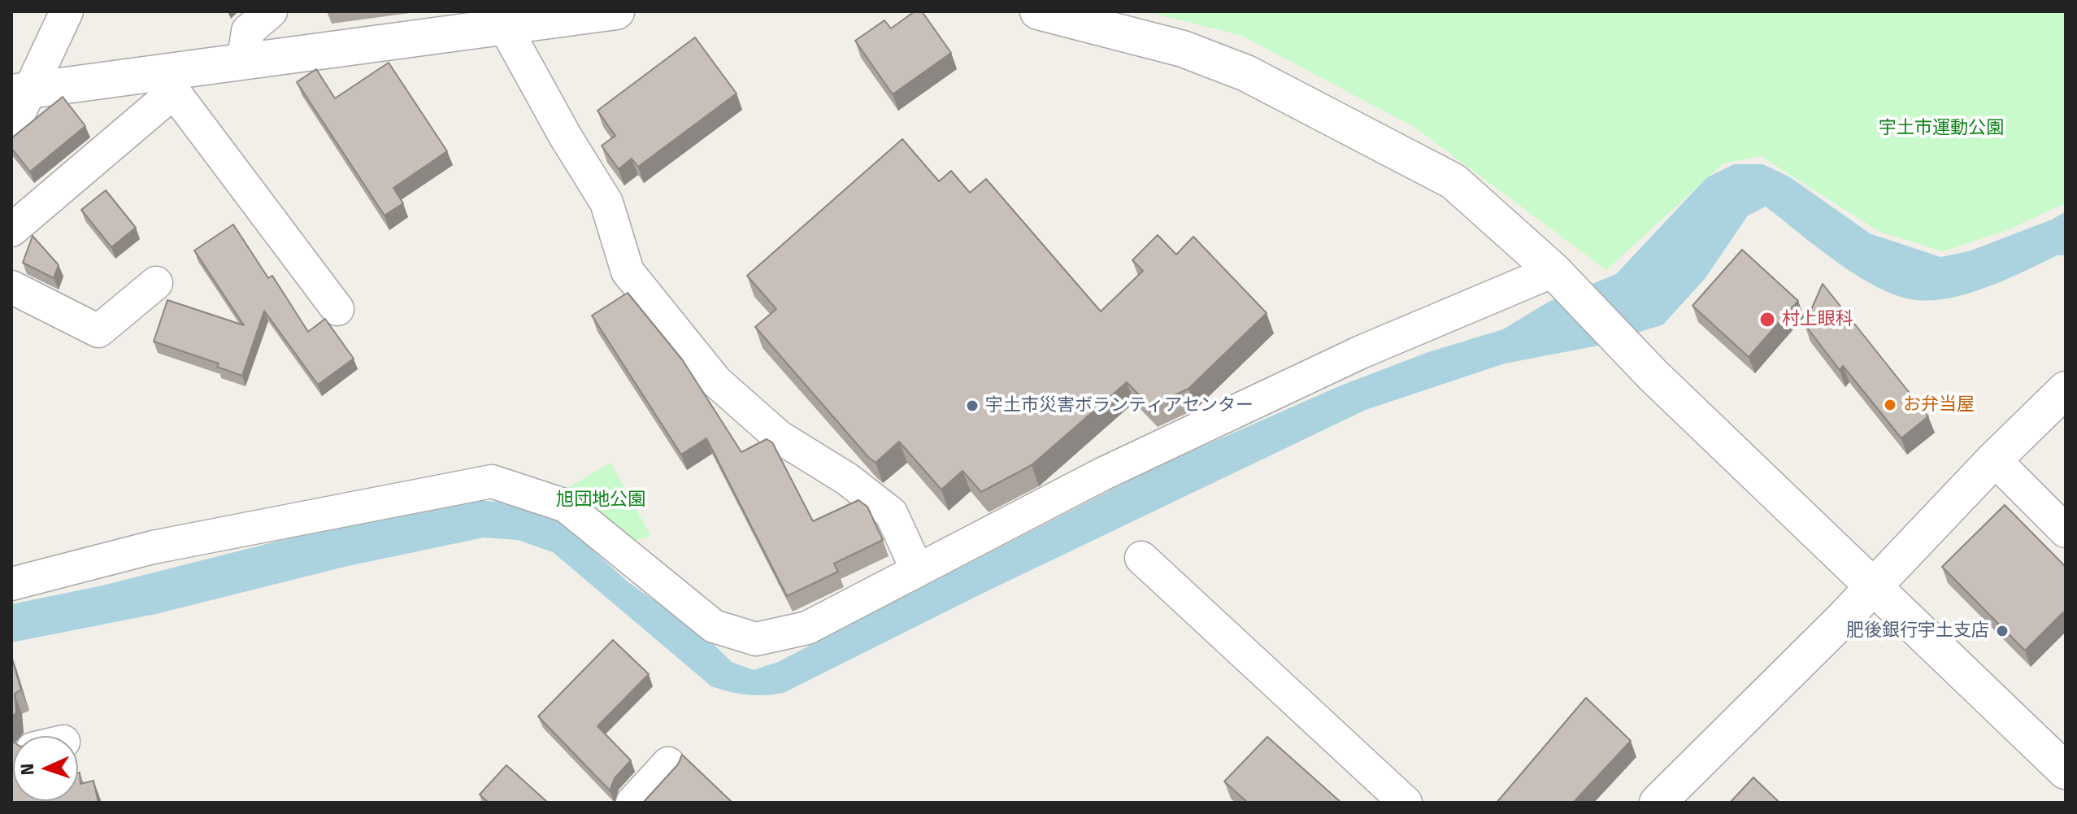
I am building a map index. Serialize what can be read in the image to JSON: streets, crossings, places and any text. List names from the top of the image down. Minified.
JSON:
{"parks":["宇土市運動公園","旭団地公園"],"places":["村上眼科","お弁当屋","宇土市災害ボランティアセンター","肥後銀行宇土支店"],"north":"left"}
